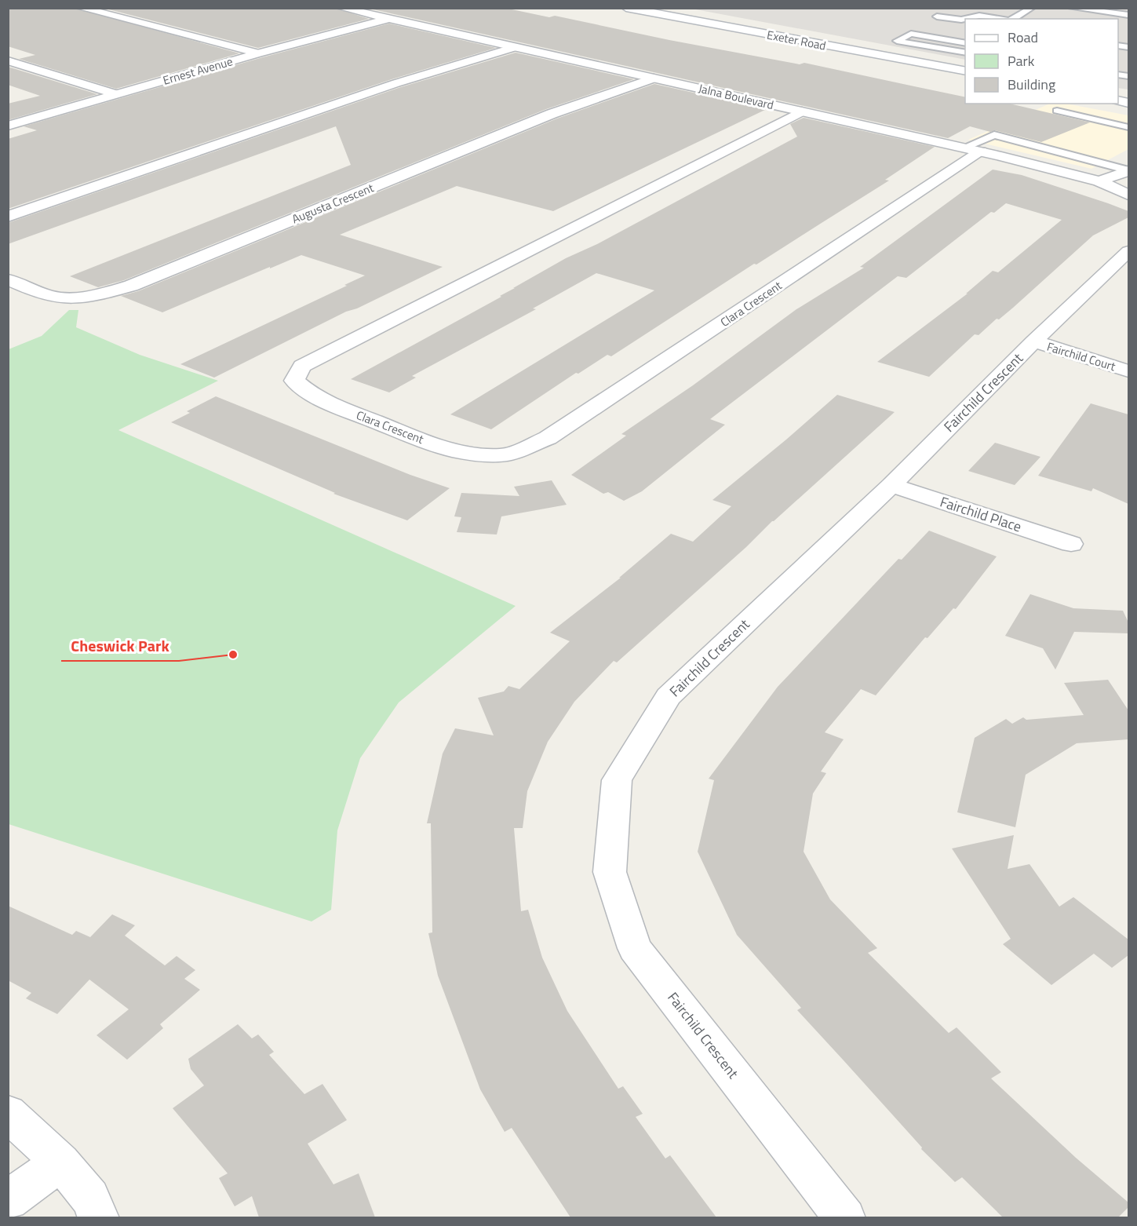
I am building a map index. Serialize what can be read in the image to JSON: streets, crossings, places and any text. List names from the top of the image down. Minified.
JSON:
{"streets":{"street":["Exeter Road","Ernest Avenue","Jalna Boulevard","Augusta Crescent","Clara Crescent","Fairchild Court","Fairchild Crescent","Fairchild Place"]},"crossings":[["Ernest Avenue","Jalna Boulevard"],["Jalna Boulevard","Augusta Crescent"],["Jalna Boulevard","Clara Crescent"],["Fairchild Court","Fairchild Crescent"],["Fairchild Crescent","Fairchild Place"]],"places":["Cheswick Park"],"legend":["Road","Park","Building"]}
